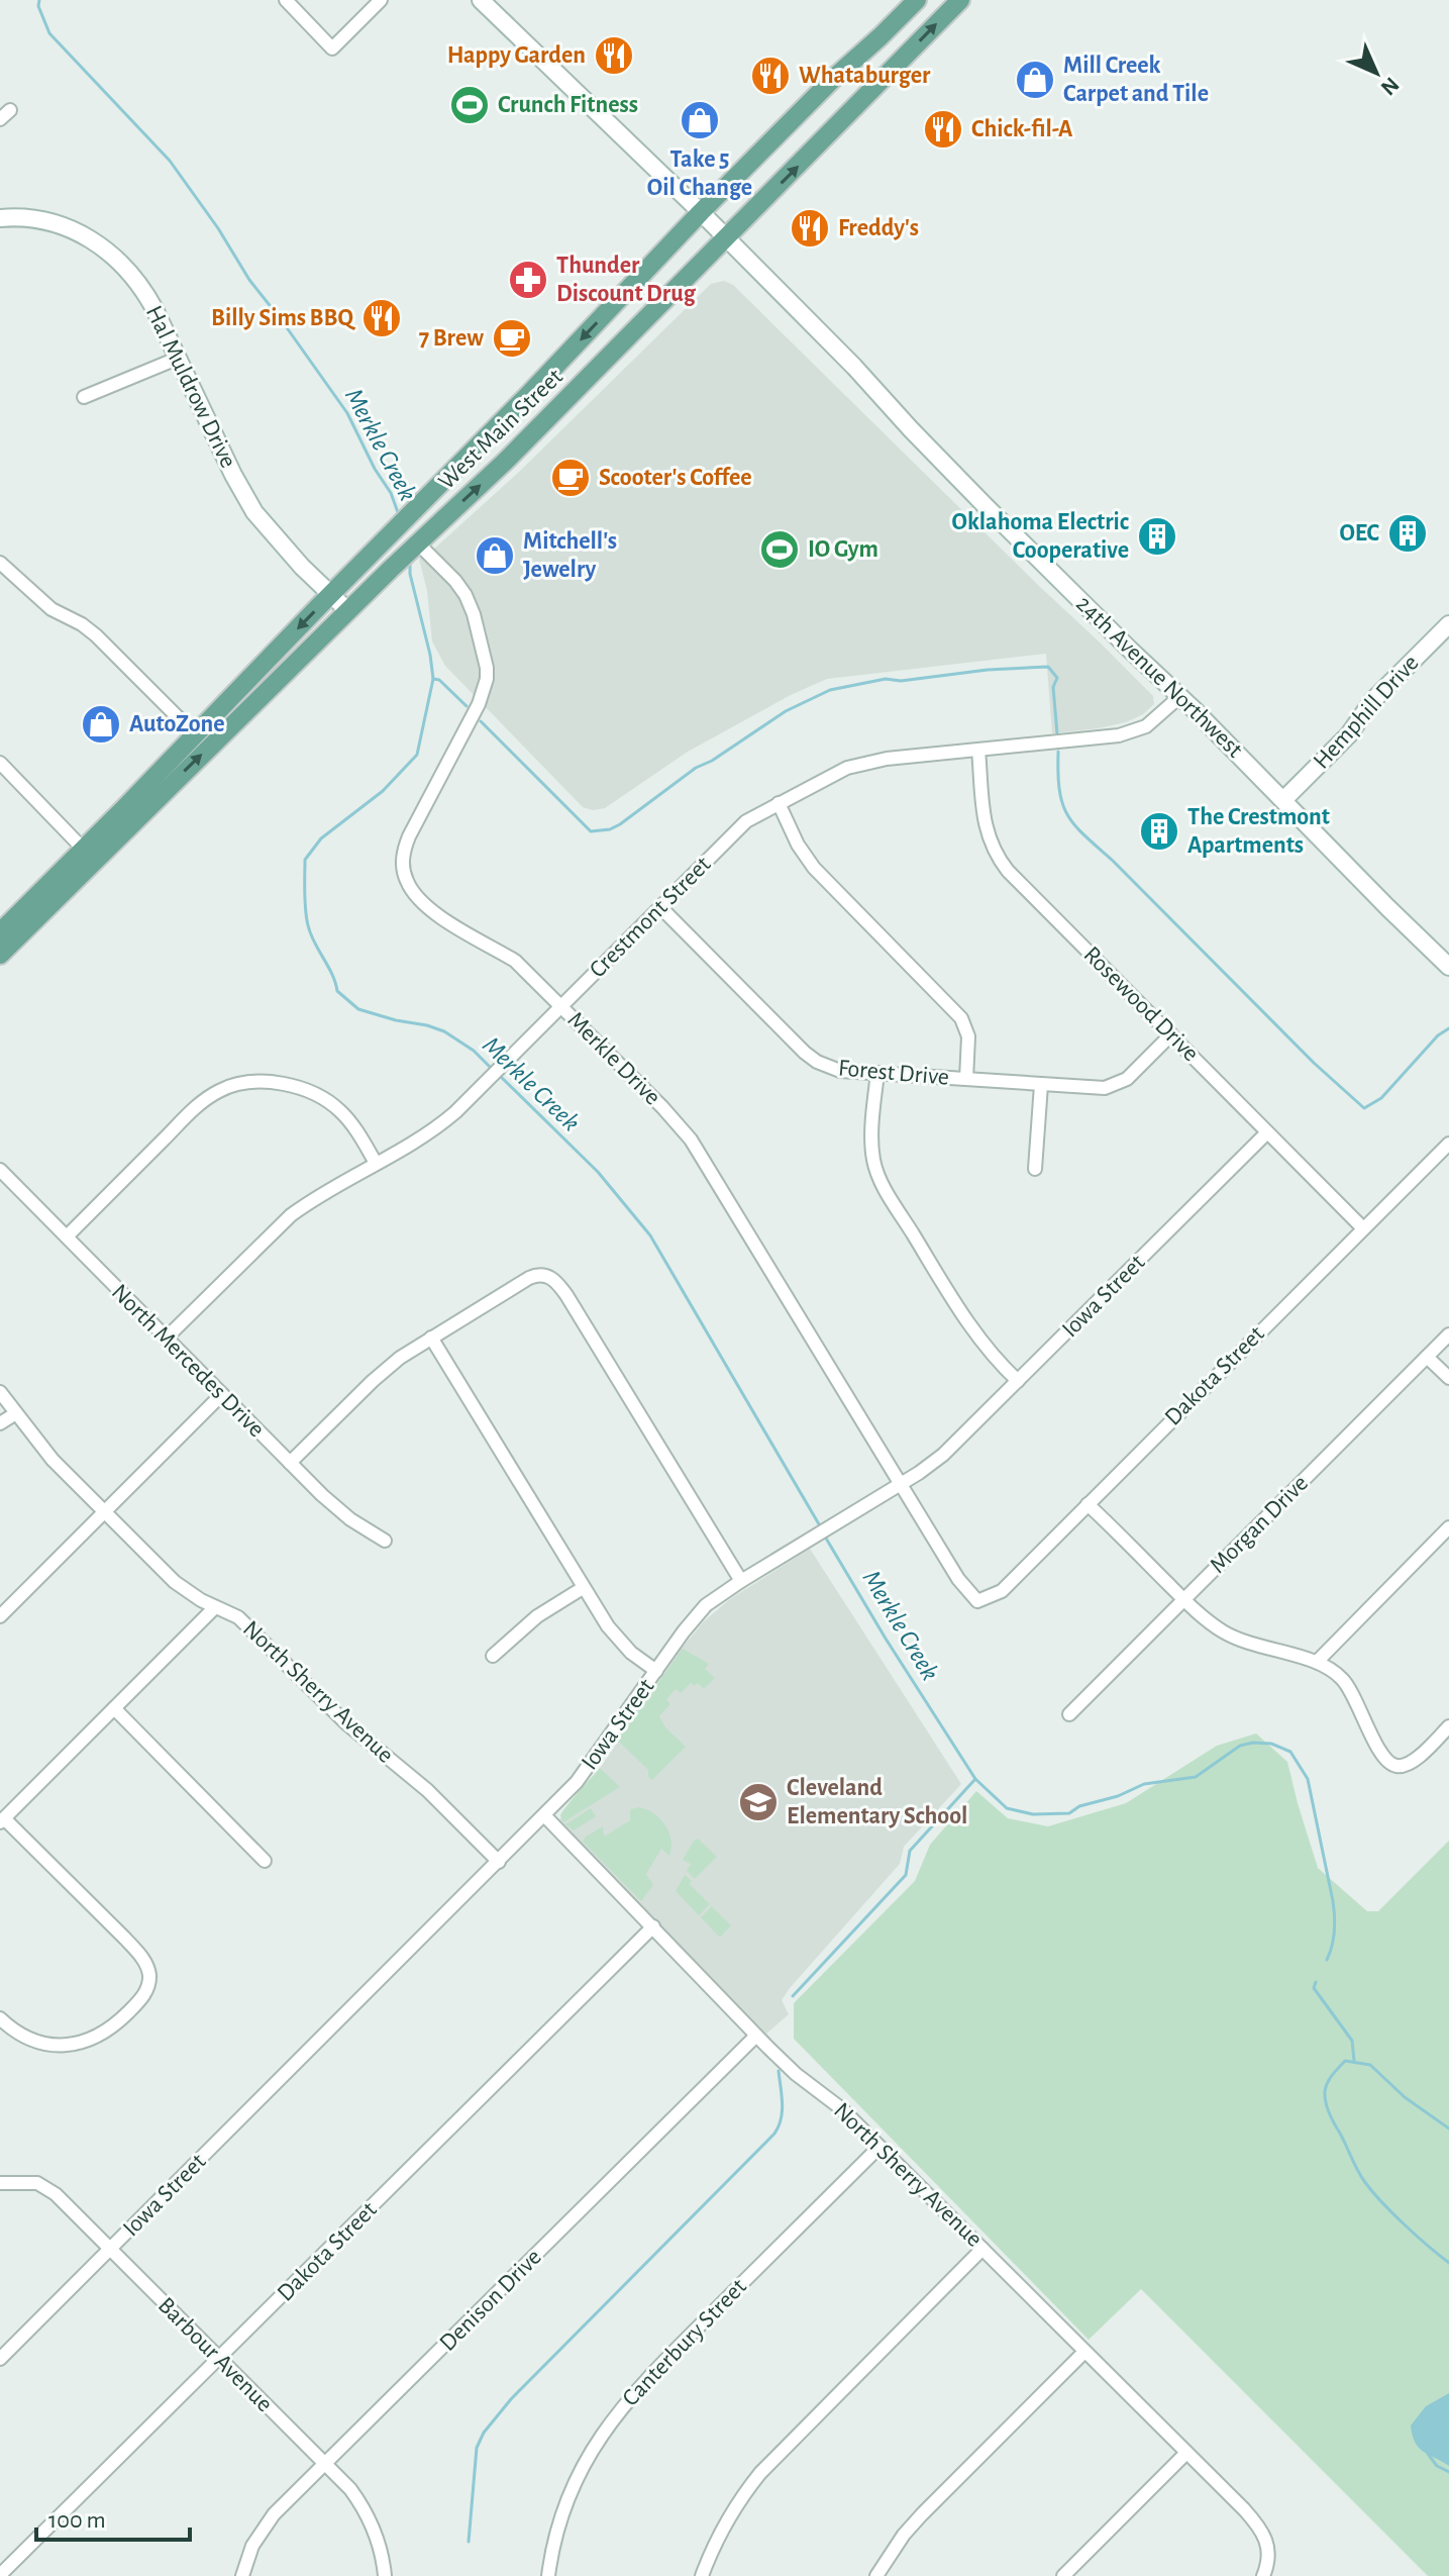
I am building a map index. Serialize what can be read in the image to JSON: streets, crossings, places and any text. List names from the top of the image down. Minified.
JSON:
{"streets":{"main road":["Hal Muldrow Drive","West Main Street","24th Avenue Northwest","Hemphill Drive"],"street":["Crestmont Street","Rosewood Drive","Merkle Drive","Forest Drive","Iowa Street","North Mercedes Drive","Dakota Street","Morgan Drive","North Sherry Avenue","Denison Drive","Canterbury Street","Barbour Avenue"]},"crossings":[["Hal Muldrow Drive","West Main Street"],["West Main Street","24th Avenue Northwest"],["West Main Street","Merkle Drive"],["24th Avenue Northwest","Hemphill Drive"],["24th Avenue Northwest","Crestmont Street"],["Crestmont Street","Rosewood Drive"],["Crestmont Street","Merkle Drive"],["Crestmont Street","Forest Drive"],["Crestmont Street","North Mercedes Drive"],["Rosewood Drive","Forest Drive"],["Rosewood Drive","Iowa Street"],["Rosewood Drive","Dakota Street"],["Merkle Drive","Iowa Street"],["Merkle Drive","Dakota Street"],["Iowa Street","North Sherry Avenue"],["Iowa Street","Barbour Avenue"],["Dakota Street","North Sherry Avenue"],["Dakota Street","Barbour Avenue"],["North Sherry Avenue","Denison Drive"],["North Sherry Avenue","Canterbury Street"],["Denison Drive","Barbour Avenue"]],"water":["Merkle Creek"],"places":{"restaurant":["Happy Garden","Whataburger","Chick-fil-A","Freddy's","Billy Sims BBQ"],"shop":["Mill Creek Carpet and Tile","Take 5 Oil Change","Mitchell's Jewelry","AutoZone"],"sports":["Crunch Fitness","IO Gym"],"pharmacy":["Thunder Discount Drug"],"cafe":["7 Brew","Scooter's Coffee"],"building":["OEC","Oklahoma Electric Cooperative","The Crestmont Apartments"],"school or university":["Cleveland Elementary School"]},"scale_bar":"100 m","north":"bottom right"}
